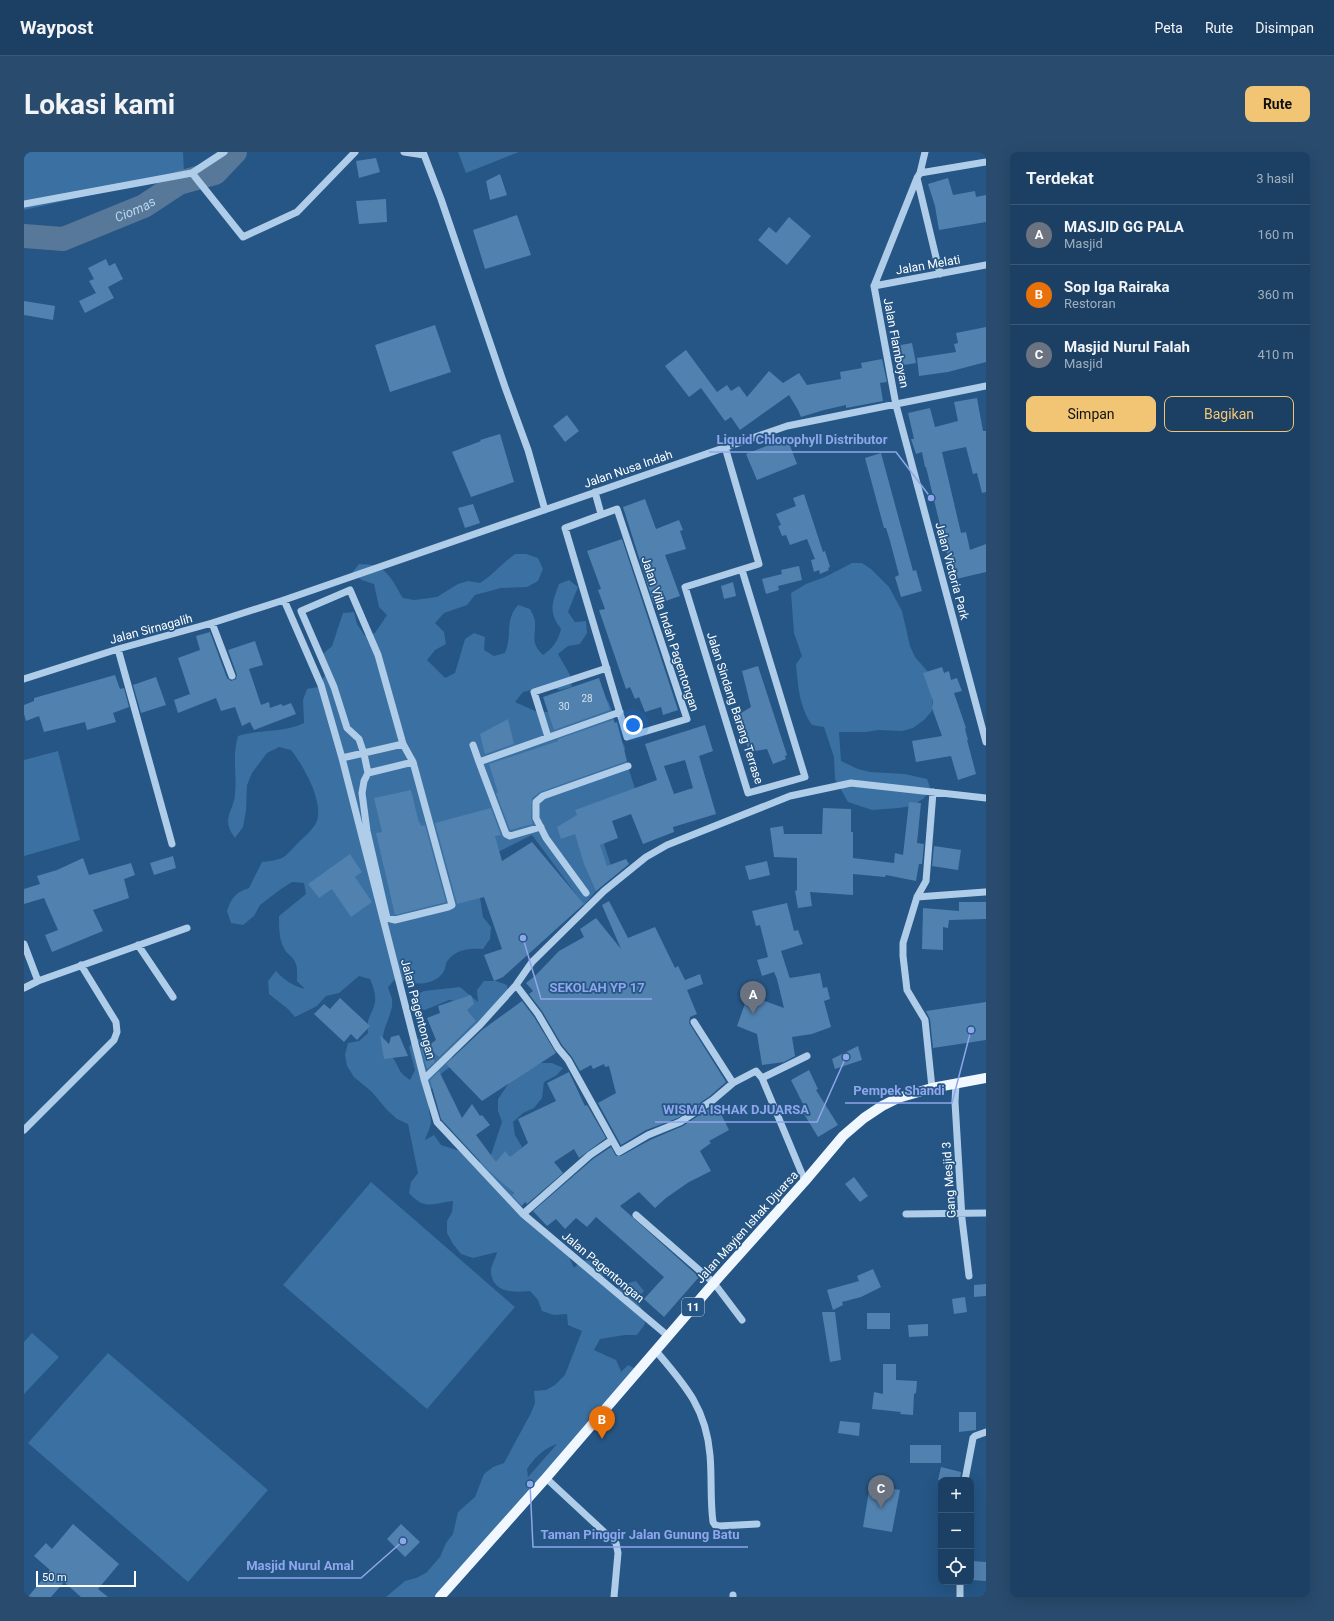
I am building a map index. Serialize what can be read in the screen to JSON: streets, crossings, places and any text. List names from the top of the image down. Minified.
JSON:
{"streets":{"main road":["Jalan Mayjen Ishak Djuarsa","11"],"street":["Jalan Melati","Jalan Flamboyan","Jalan Nusa Indah","Jalan Victoria Park","Jalan Sirnagalih","Jalan Villa Indah Pagentongan","Jalan Sindang Barang Terrase","Jalan Pagentongan","Gang Mesjid 3"]},"crossings":[["Jalan Melati","Jalan Flamboyan"],["Jalan Flamboyan","Jalan Nusa Indah"],["Jalan Flamboyan","Jalan Victoria Park"],["Jalan Nusa Indah","Jalan Victoria Park"],["Jalan Nusa Indah","Jalan Sirnagalih"],["Jalan Nusa Indah","Jalan Sindang Barang Terrase"],["Jalan Nusa Indah","Jalan Pagentongan"],["Jalan Sirnagalih","Jalan Pagentongan"],["Jalan Pagentongan","Jalan Mayjen Ishak Djuarsa"],["Gang Mesjid 3","Jalan Mayjen Ishak Djuarsa"]],"water":["Ciomas"],"places":["Liquid Chlorophyll Distributor","SEKOLAH YP 17","Pempek Shandi","WISMA ISHAK DJUARSA","Taman Pinggir Jalan Gunung Batu","Masjid Nurul Amal"],"house_numbers":["28","30"],"scale_bar":"50 m","page":{"header":"Waypost","nav":["Peta","Rute","Disimpan"],"buttons":["Rute",["Simpan","Bagikan"]],"title":"Lokasi kami","heading":["Terdekat","3 hasil"],"list":[{"mark":"A","name":"MASJID GG PALA","note":"Masjid","value":"160 m"},{"mark":"B","name":"Sop Iga Rairaka","note":"Restoran","value":"360 m"},{"mark":"C","name":"Masjid Nurul Falah","note":"Masjid","value":"410 m"}],"pins":["A","B","C"],"map_buttons":["+","−"],"scale":"50 m"}}
